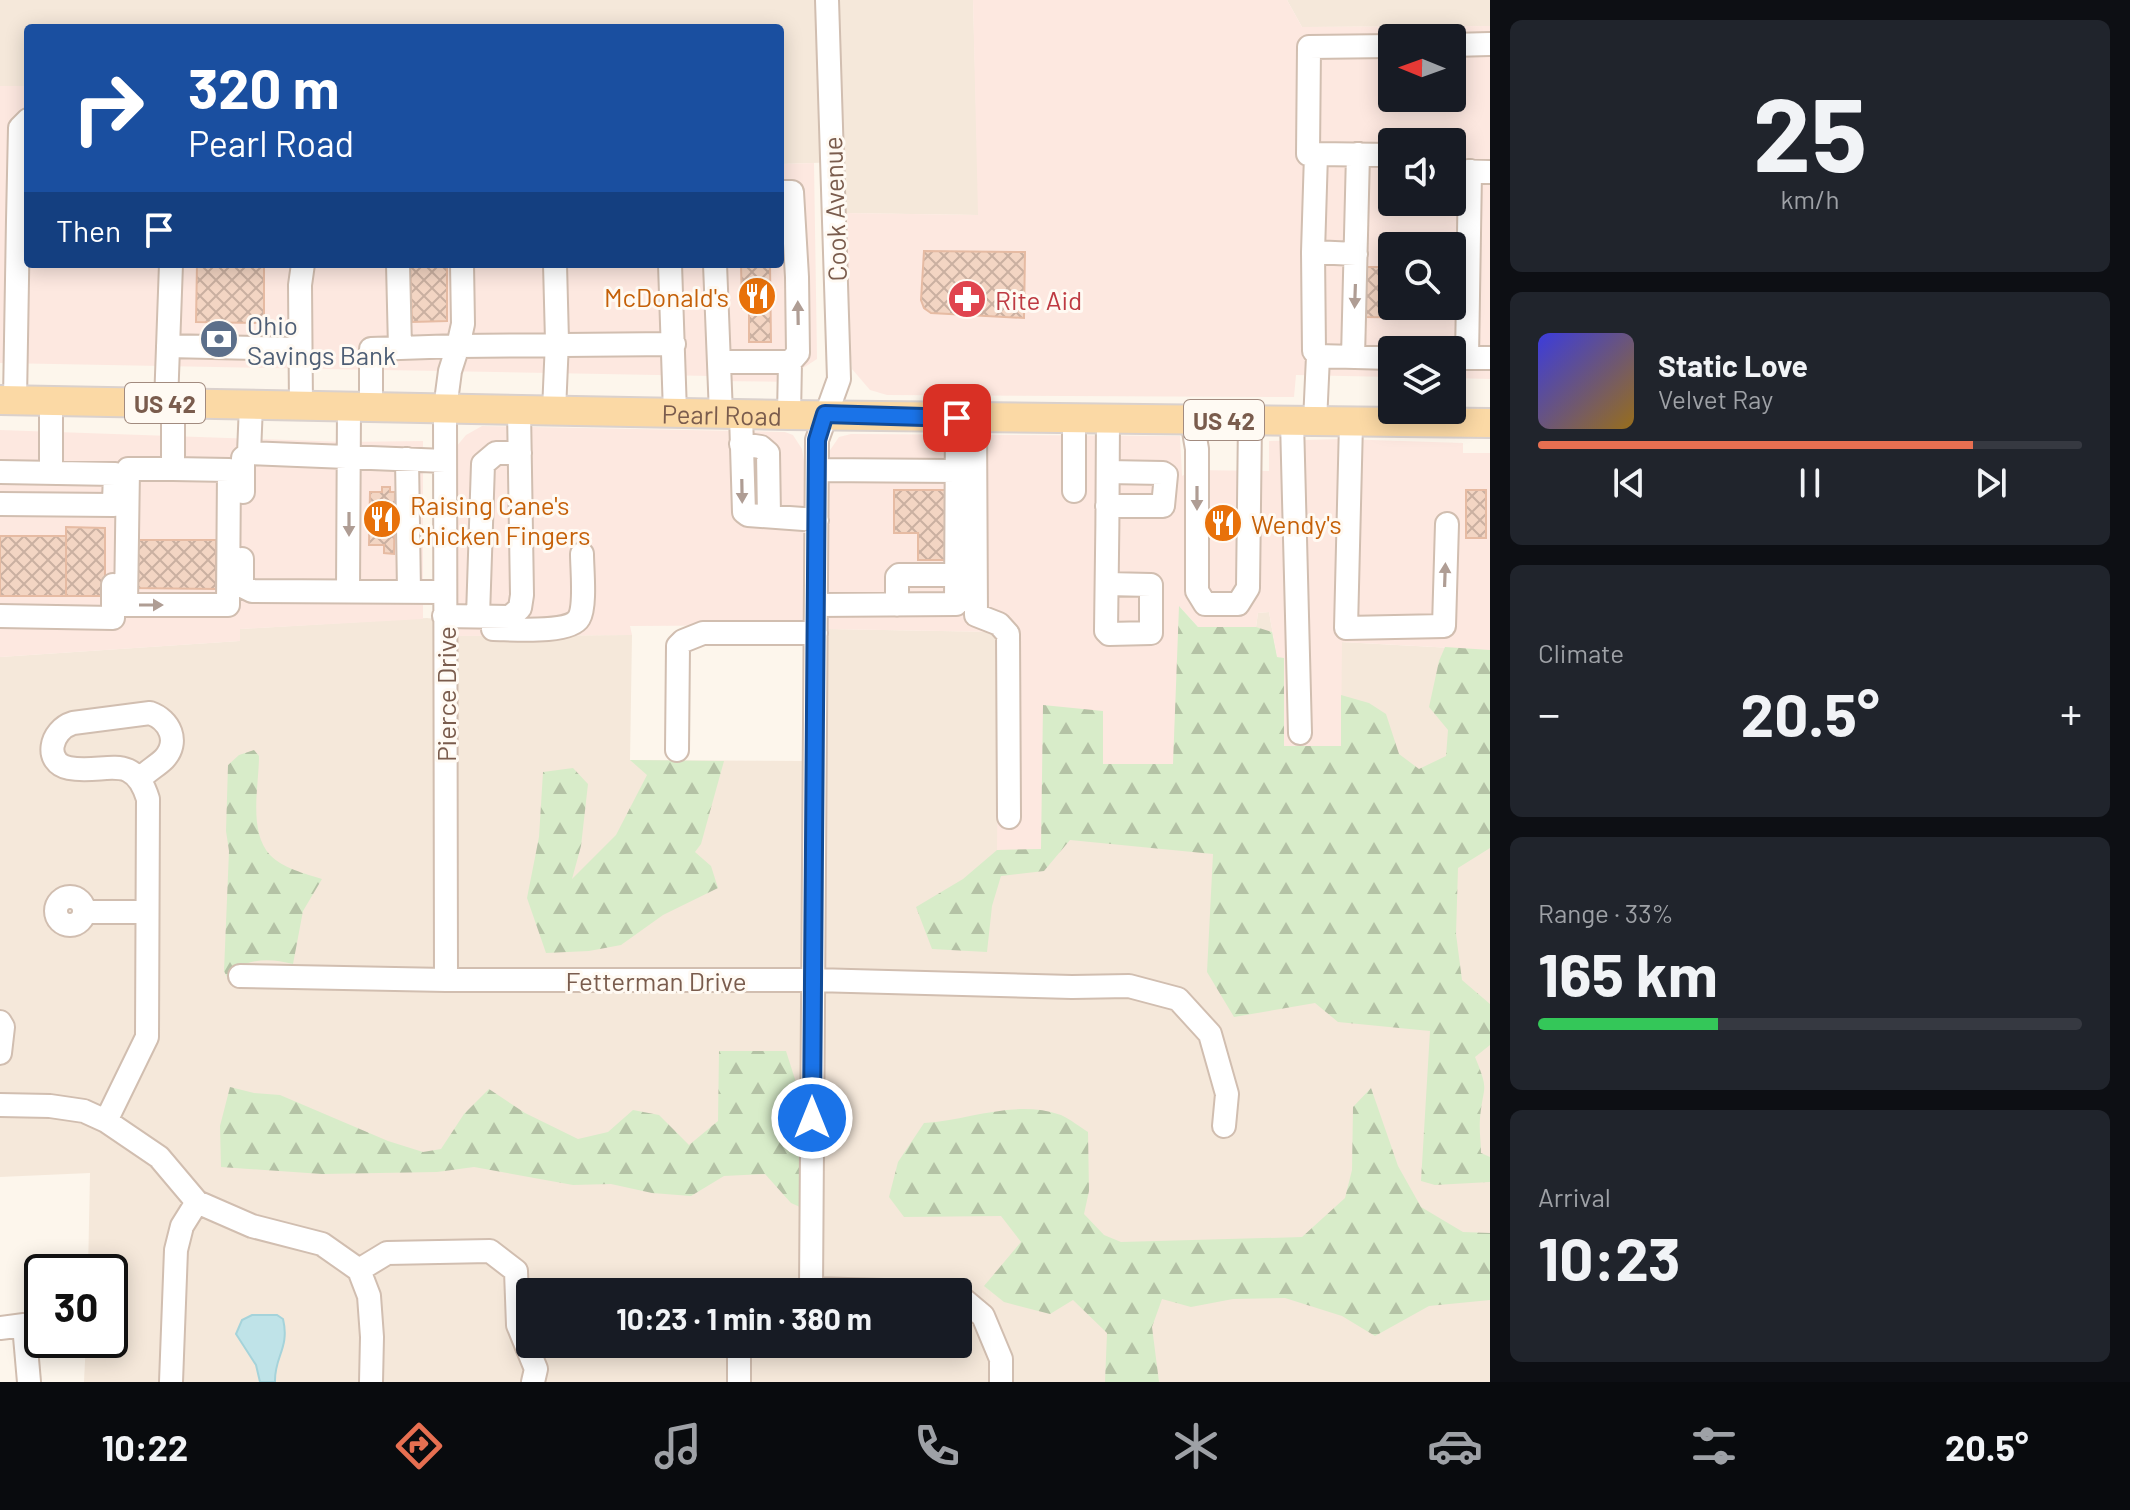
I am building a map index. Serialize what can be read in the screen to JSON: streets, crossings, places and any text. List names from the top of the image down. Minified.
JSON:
{"streets":{"main road":["US 42","Pearl Road"],"street":["Cook Avenue","Pierce Drive","Fetterman Drive"]},"crossings":[["Cook Avenue","Pearl Road"],["Cook Avenue","Fetterman Drive"],["Pearl Road","Pierce Drive"],["Pierce Drive","Fetterman Drive"]],"places":{"restaurant":["McDonald's","Raising Cane's Chicken Fingers","Wendy's"],"pharmacy":["Rite Aid"],"bank":["Ohio Savings Bank"]},"north":"left","page":{"tile":[["25","km/h"],"Climate",["Range · 33%","165 km"],["Arrival","10:23"]],"turn":["320 m","Pearl Road"],"then":"Then","song":["Static Love","Velvet Ray"],"heat":["−","20.5°","+"],"limit":"30","trip":"10:23 · 1 min · 380 m","tabs":["10:22","20.5°"]}}
